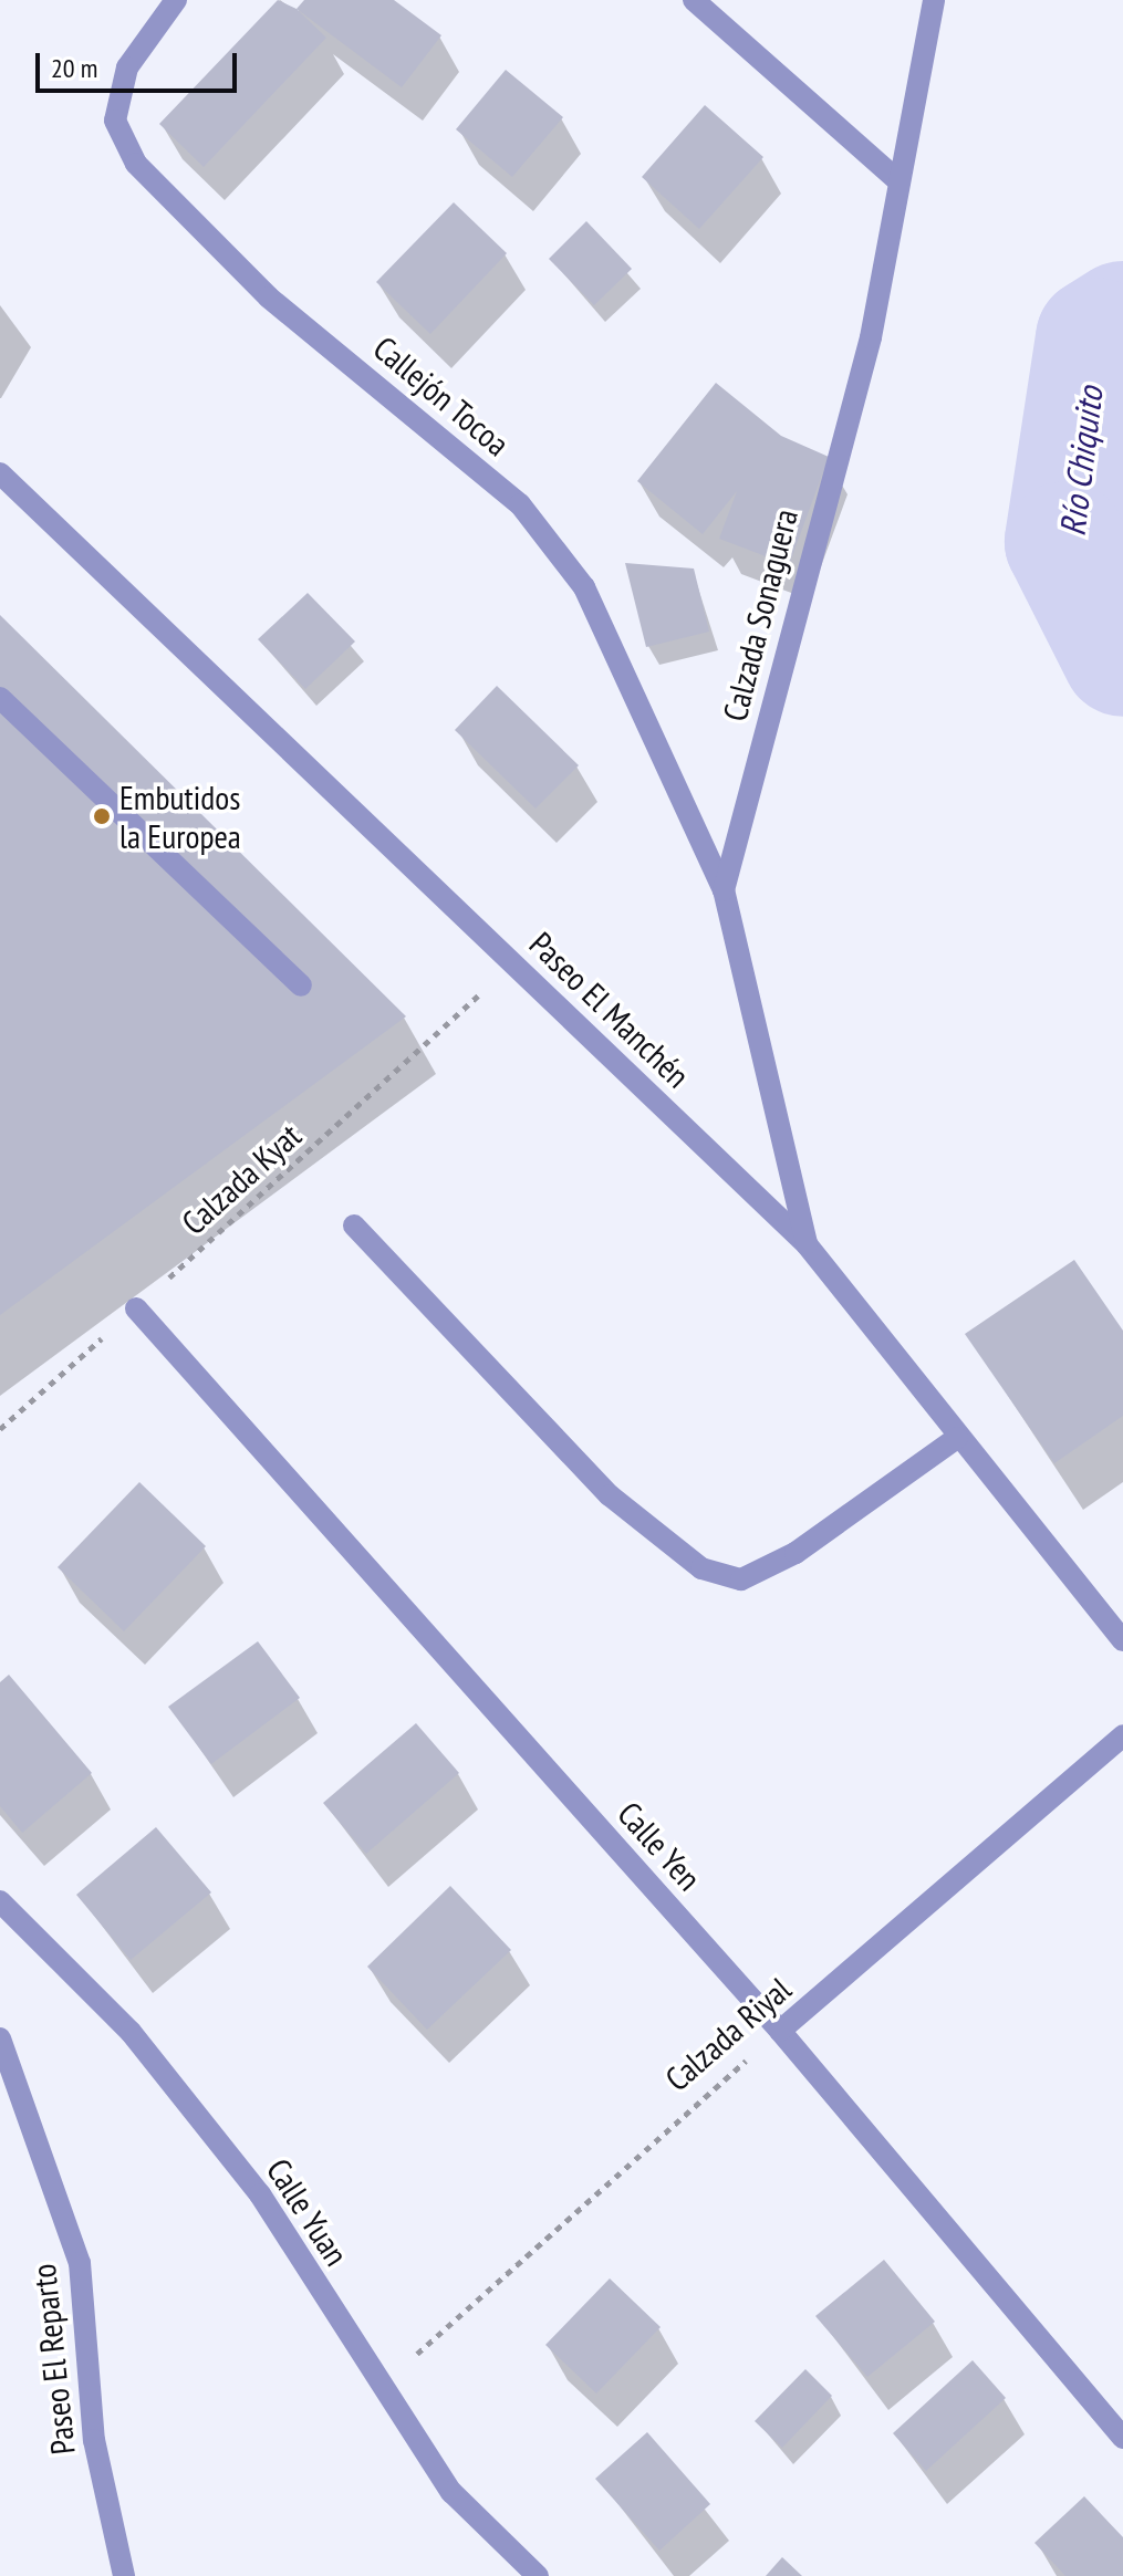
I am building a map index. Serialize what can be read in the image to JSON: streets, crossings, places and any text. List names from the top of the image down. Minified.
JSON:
{"streets":{"street":["Callejón Tocoa","Calzada Sonaguera","Paseo El Manchén","Calle Yen","Calzada Riyal","Calle Yuan","Paseo El Reparto"],"path":["Calzada Kyat"]},"crossings":[["Callejón Tocoa","Calzada Sonaguera"],["Calzada Sonaguera","Paseo El Manchén"],["Paseo El Manchén","Calzada Kyat"],["Calzada Kyat","Calle Yen"],["Calle Yen","Calzada Riyal"],["Calzada Riyal","Calle Yuan"]],"water":["Río Chiquito"],"places":["Embutidos la Europea"],"scale_bar":"20 m"}
